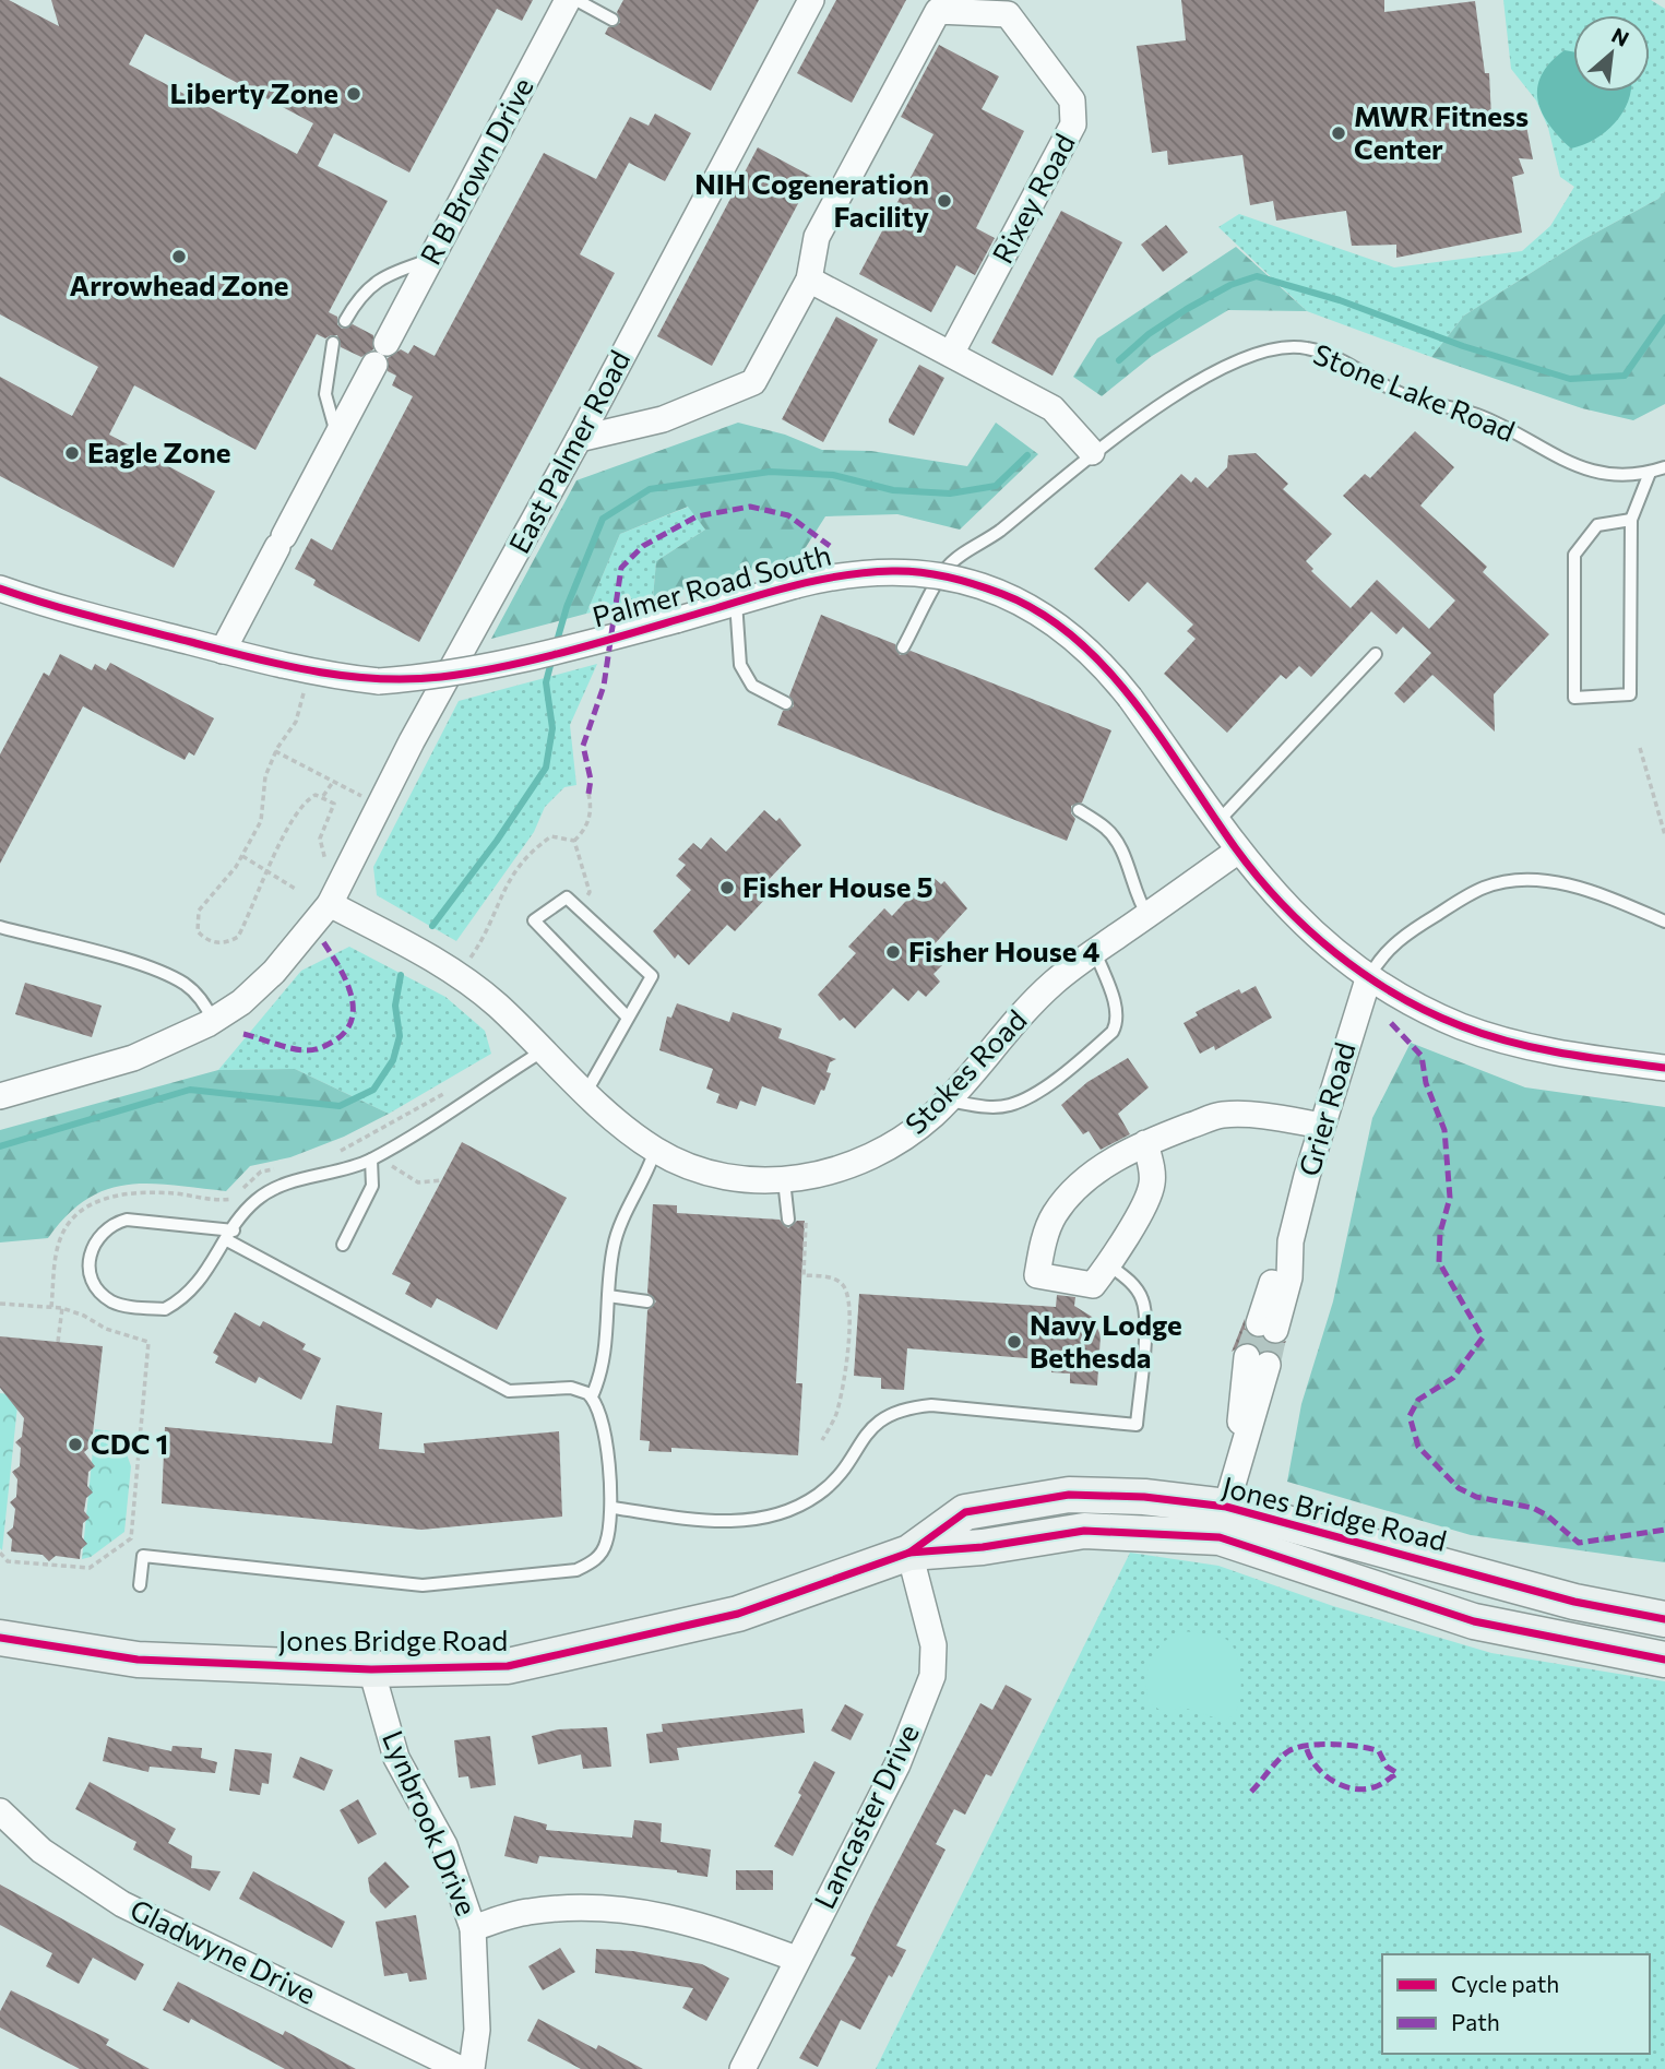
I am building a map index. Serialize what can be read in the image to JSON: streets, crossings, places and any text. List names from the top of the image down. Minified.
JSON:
{"streets":{"main road":["Jones Bridge Road"],"street":["R B Brown Drive","Rixey Road","East Palmer Road","Palmer Road South","Stokes Road","Grier Road","Lancaster Drive","Lynbrook Drive","Gladwyne Drive"],"lane":["Stone Lake Road"]},"crossings":[["R B Brown Drive","Palmer Road South"],["East Palmer Road","Stokes Road"],["Palmer Road South","Stokes Road"],["Palmer Road South","Grier Road"],["Jones Bridge Road","Lancaster Drive"],["Jones Bridge Road","Lynbrook Drive"]],"places":["Liberty Zone","MWR Fitness Center","NIH Cogeneration Facility","Arrowhead Zone","Eagle Zone","Fisher House 5","Fisher House 4","Navy Lodge Bethesda","CDC 1"],"legend":["Cycle path","Path"],"north":"top right"}
